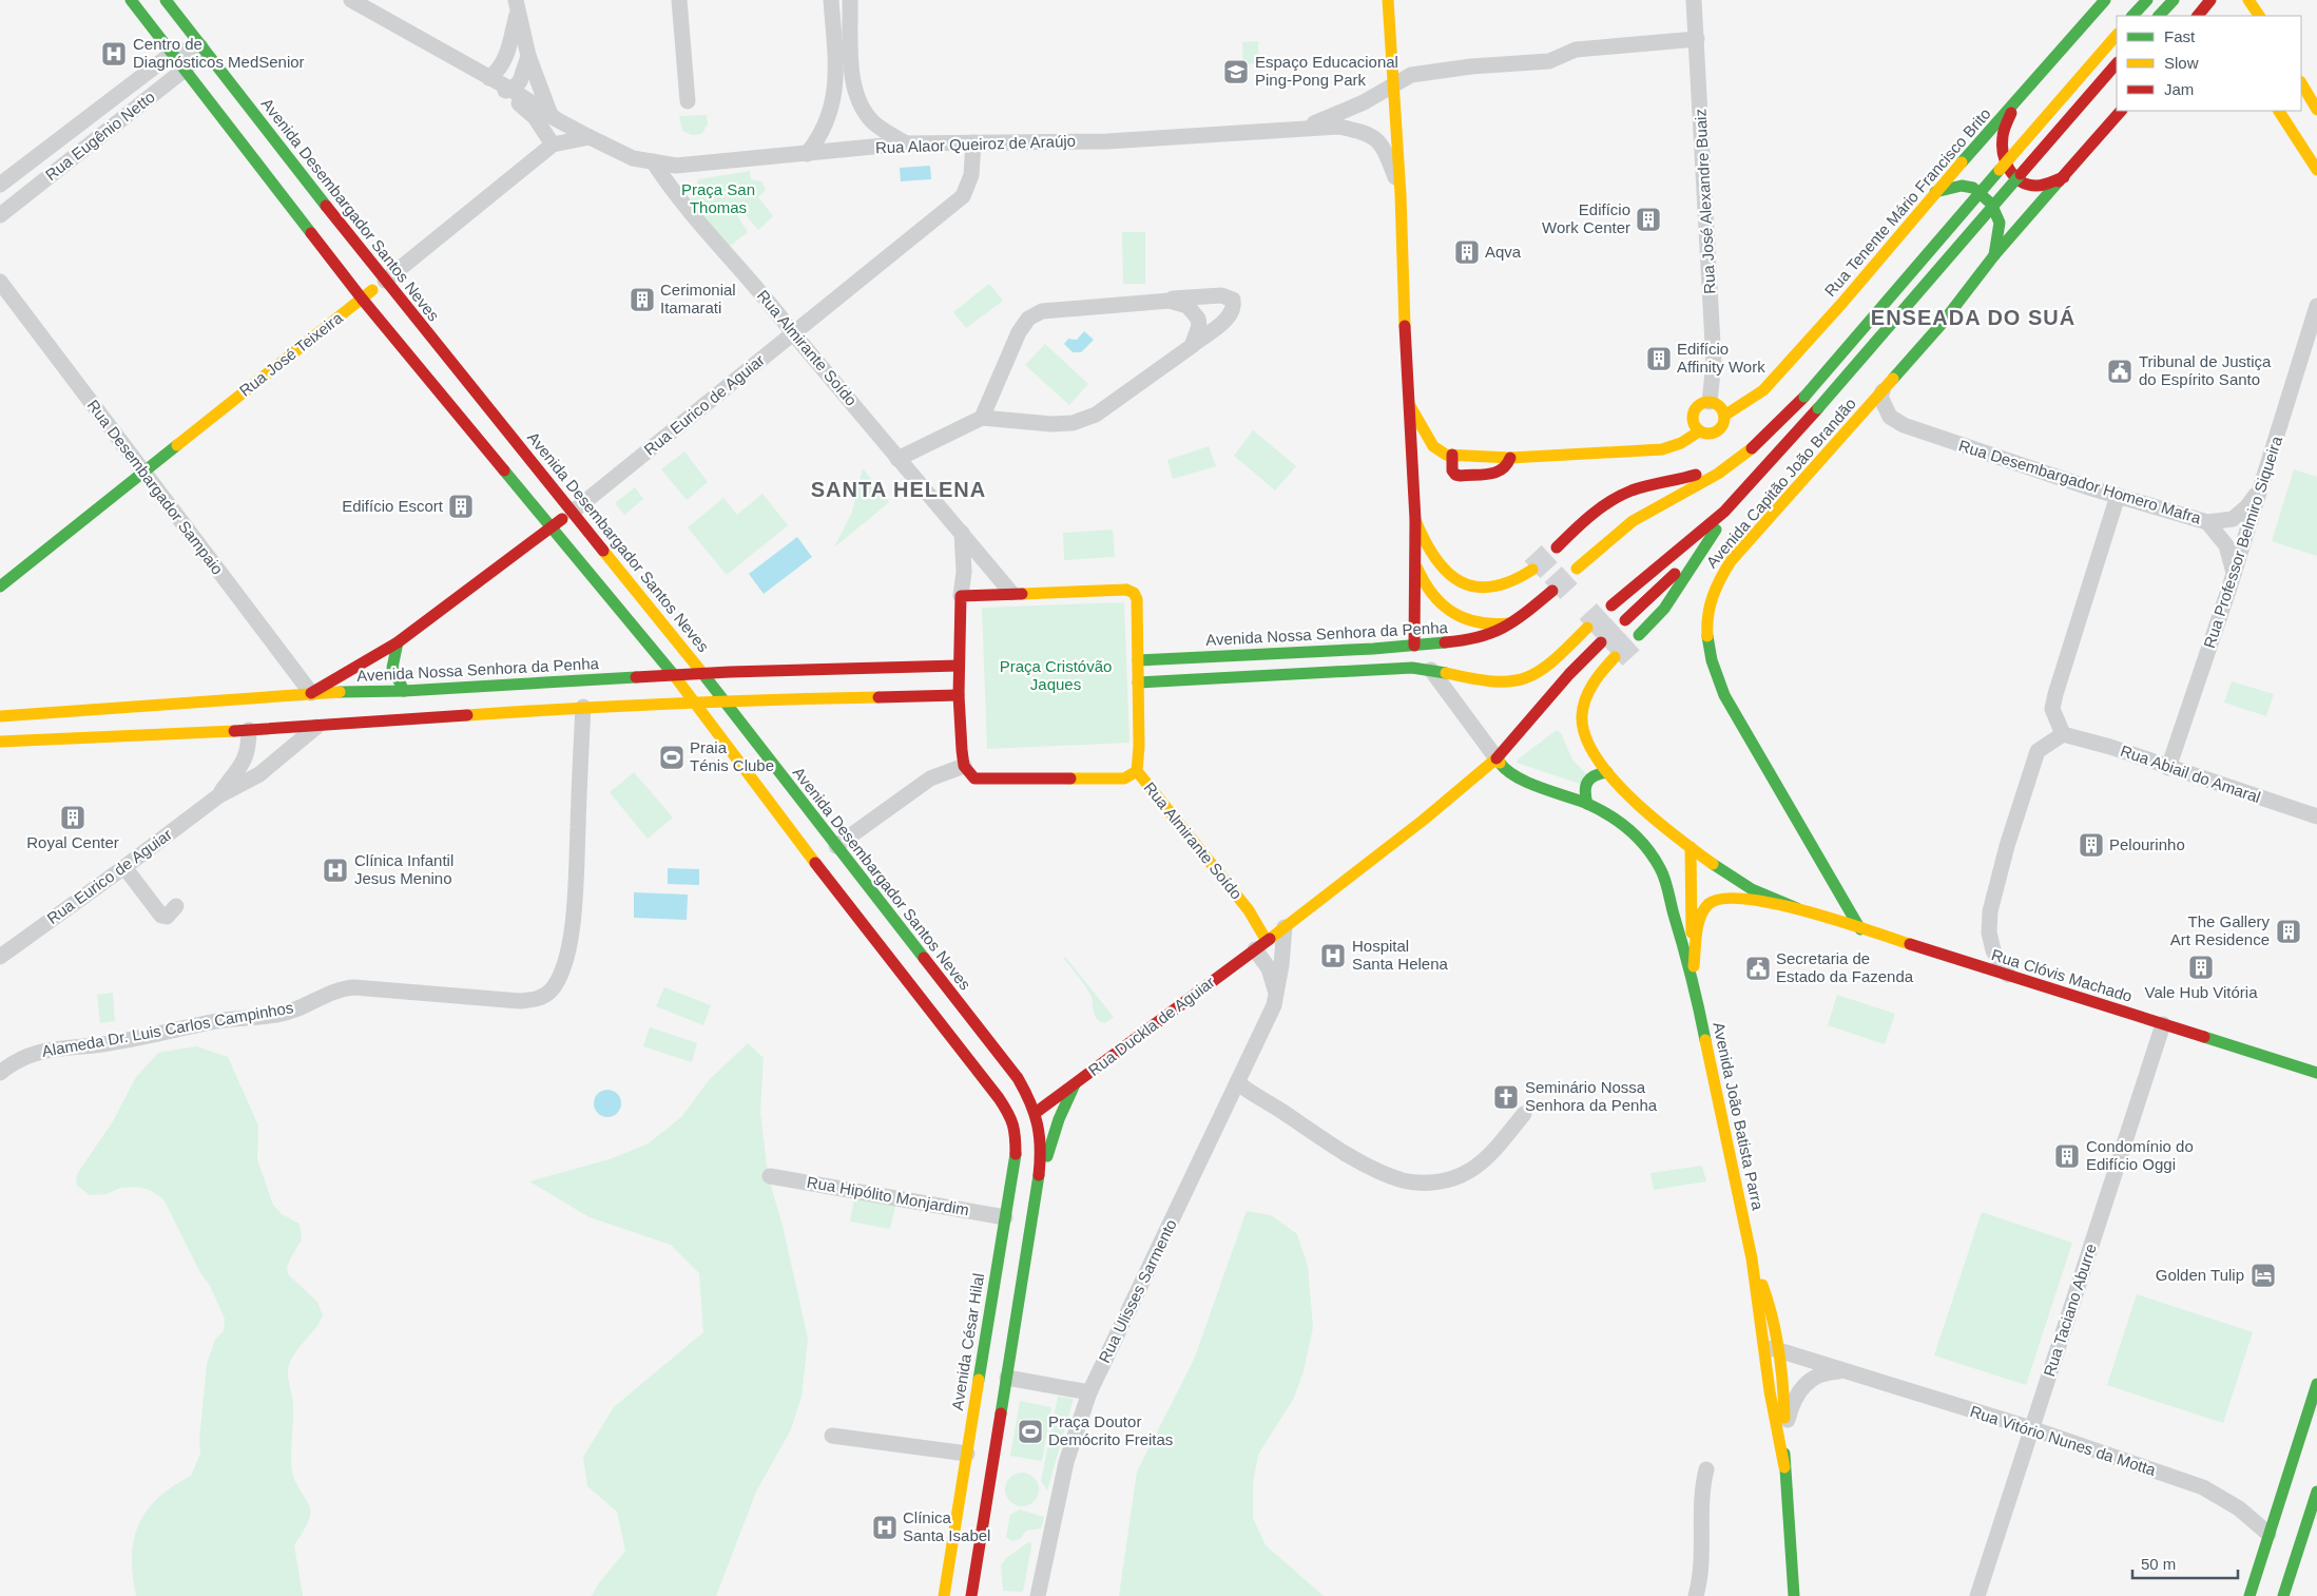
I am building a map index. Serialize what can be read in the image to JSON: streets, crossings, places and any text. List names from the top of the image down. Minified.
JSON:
{"streets":{"main road":["Rua Tenente Mário Francisco Brito","Avenida Desembargador Santos Neves","Rua Almirante Soído","Rua José Teixeira","Rua Eurico de Aguiar","Avenida Capitão João Brandão","Avenida Nossa Senhora da Penha","Rua Clóvis Machado","Rua Duckla de Aguiar","Avenida João Batista Parra","Avenida César Hilal"],"street":["Rua Eugênio Netto","Rua Alaor Queiroz de Araújo","Rua José Alexandre Buaiz","Rua Desembargador Homero Mafra","Rua Desembargador Sampaio","Rua Professor Belmiro Siqueira","Rua Abiail do Amaral","Alameda Dr. Luis Carlos Campinhos","Rua Hipólito Monjardim","Rua Ulisses Sarmento","Rua Taciano Aburre","Rua Vitório Nunes da Motta"]},"crossings":[["Rua Eugênio Netto","Avenida Desembargador Santos Neves"],["Rua Alaor Queiroz de Araújo","Rua José Alexandre Buaiz"],["Rua Alaor Queiroz de Araújo","Rua Almirante Soído"],["Rua Alaor Queiroz de Araújo","Rua José Teixeira"],["Rua Alaor Queiroz de Araújo","Rua Eurico de Aguiar"],["Rua José Alexandre Buaiz","Rua Tenente Mário Francisco Brito"],["Avenida Desembargador Santos Neves","Rua José Teixeira"],["Avenida Desembargador Santos Neves","Rua Eurico de Aguiar"],["Avenida Desembargador Santos Neves","Avenida Nossa Senhora da Penha"],["Avenida Desembargador Santos Neves","Rua Duckla de Aguiar"],["Rua Almirante Soído","Rua Eurico de Aguiar"],["Rua Almirante Soído","Rua Duckla de Aguiar"],["Rua José Teixeira","Rua Desembargador Sampaio"],["Rua Eurico de Aguiar","Rua Desembargador Sampaio"],["Rua Eurico de Aguiar","Avenida Nossa Senhora da Penha"],["Rua Desembargador Homero Mafra","Avenida Capitão João Brandão"],["Rua Desembargador Homero Mafra","Rua Professor Belmiro Siqueira"],["Avenida Capitão João Brandão","Rua Clóvis Machado"],["Rua Desembargador Sampaio","Avenida Nossa Senhora da Penha"],["Rua Professor Belmiro Siqueira","Rua Abiail do Amaral"],["Rua Clóvis Machado","Rua Taciano Aburre"],["Rua Duckla de Aguiar","Avenida João Batista Parra"],["Rua Duckla de Aguiar","Rua Ulisses Sarmento"],["Avenida João Batista Parra","Rua Vitório Nunes da Motta"],["Rua Hipólito Monjardim","Avenida César Hilal"],["Rua Taciano Aburre","Rua Vitório Nunes da Motta"]],"districts":["ENSEADA DO SUÁ","SANTA HELENA"],"parks":["Praça San Thomas","Praça Cristóvão Jaques"],"places":{"hospital":["Centro de Diagnósticos MedSenior","Clínica Infantil Jesus Menino","Hospital Santa Helena","Clínica Santa Isabel"],"school or university":["Espaço Educacional Ping-Pong Park"],"building":["Edifício Work Center","Aqva","Cerimonial Itamarati","Edifício Affinity Work","Edifício Escort","Royal Center","Pelourinho","The Gallery Art Residence","Vale Hub Vitória","Condomínio do Edifício Oggi"],"public building":["Tribunal de Justiça do Espírito Santo","Secretaria de Estado da Fazenda"],"sports":["Praia Ténis Clube","Praça Doutor Demócrito Freitas"],"church":["Seminário Nossa Senhora da Penha"],"hotel":["Golden Tulip"]},"legend":["Fast","Slow","Jam"],"scale_bar":"50 m"}
